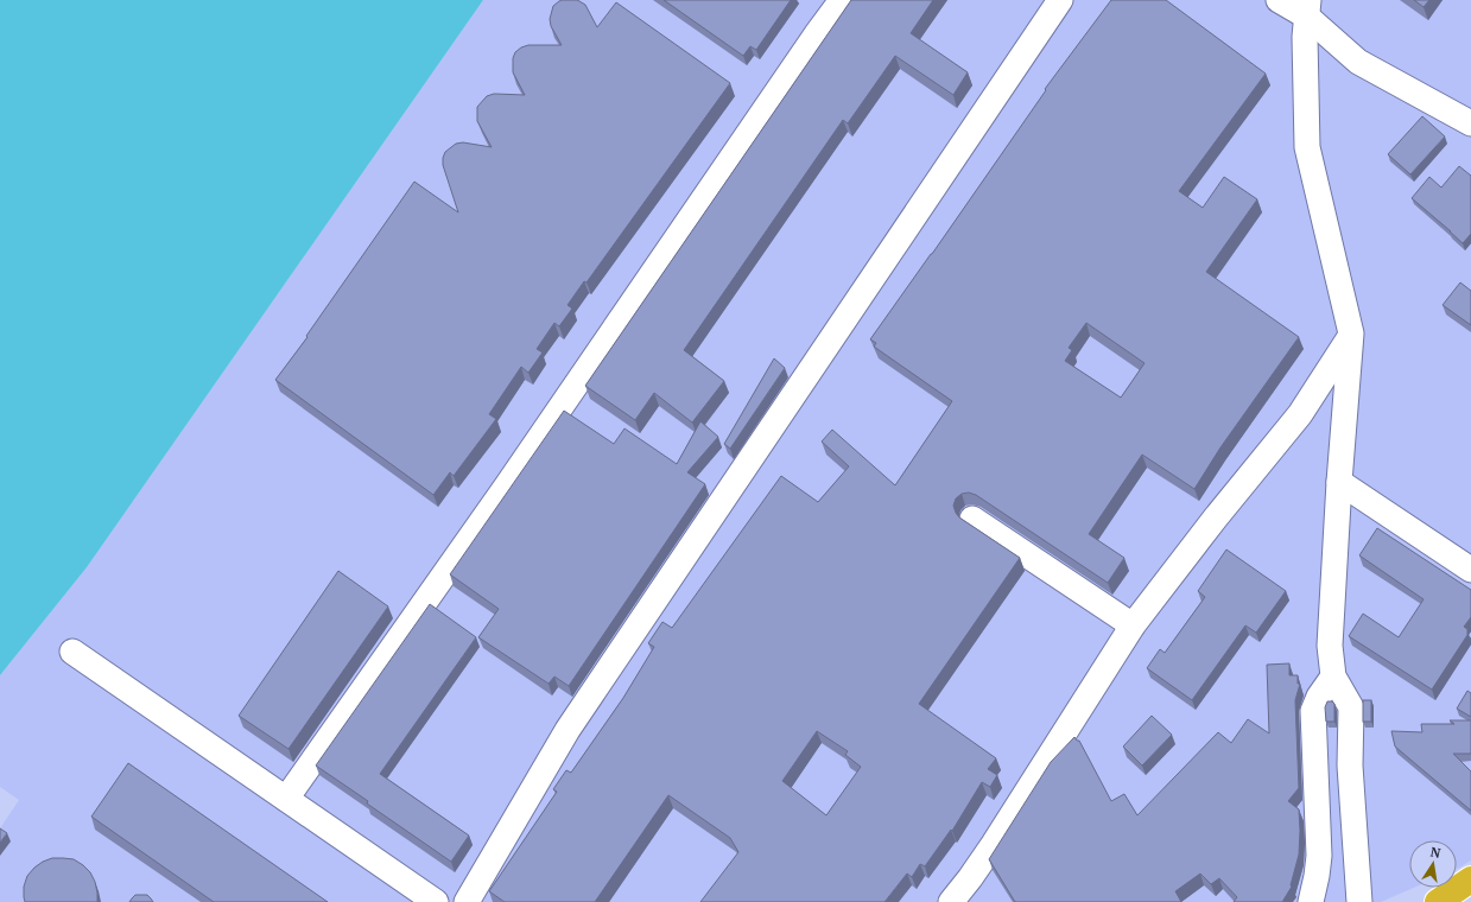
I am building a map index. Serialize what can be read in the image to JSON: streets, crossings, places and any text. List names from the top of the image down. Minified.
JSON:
{"north":"top"}
